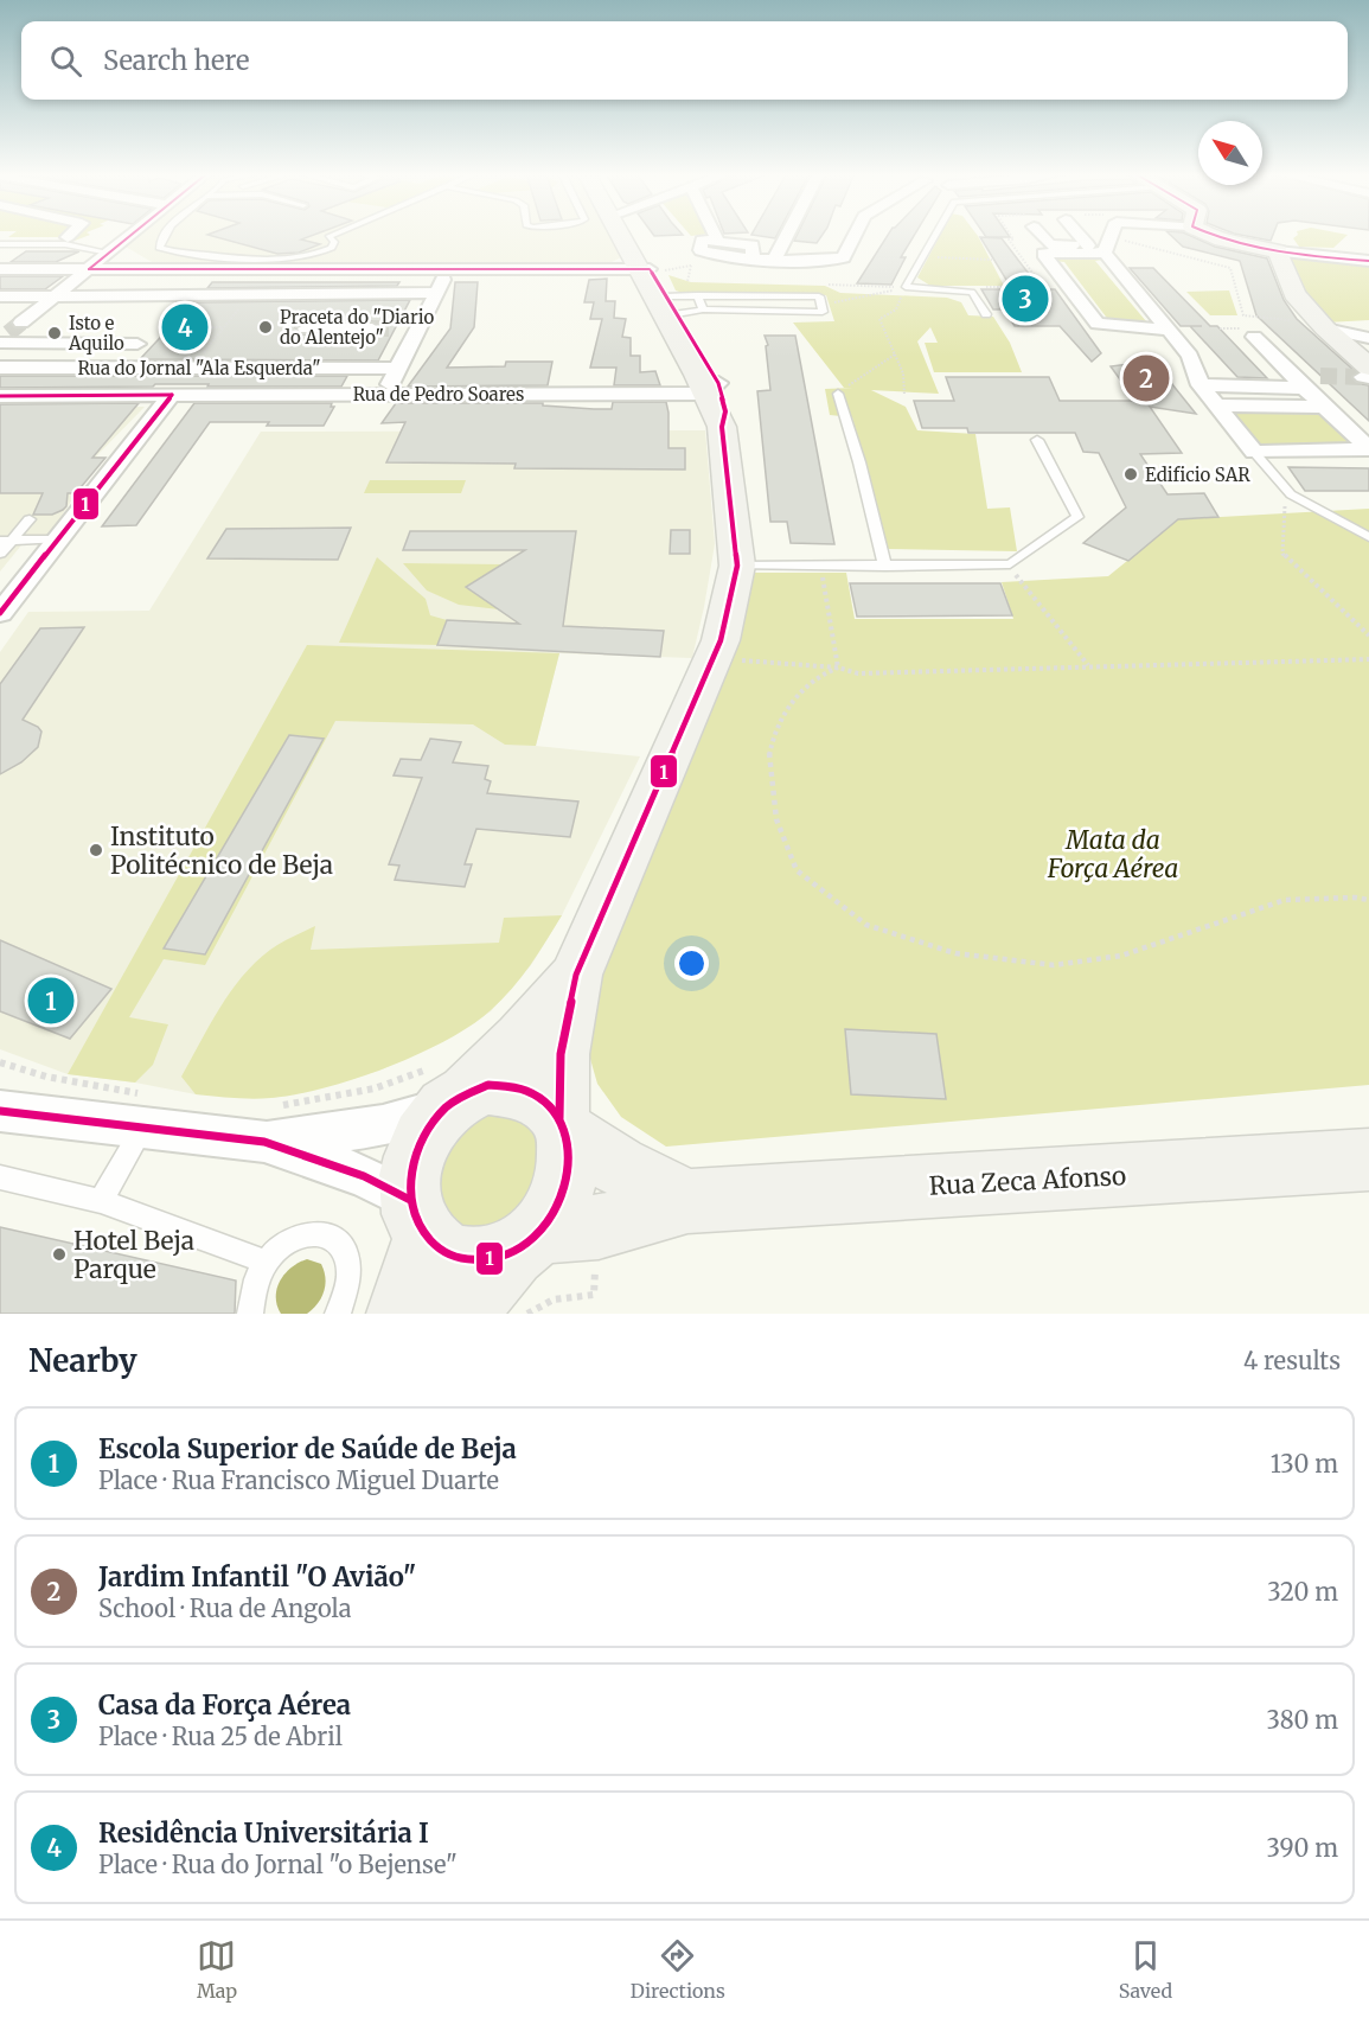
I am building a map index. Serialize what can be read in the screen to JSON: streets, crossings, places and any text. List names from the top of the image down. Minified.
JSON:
{"streets":{"main road":["Rua Zeca Afonso"],"street":["Rua do Jornal \"Ala Esquerda\"","Rua de Pedro Soares"]},"parks":["Mata da Força Aérea"],"places":["Praceta do \"Diario do Alentejo\"","Isto e Aquilo","Edificio SAR","Instituto Politécnico de Beja","Hotel Beja Parque"],"lines":["transit line 1"],"north":"top left","page":{"search":"Search here","pins":["3","4","2","1"],"heading":["Nearby","4 results"],"list":[{"mark":"1","name":"Escola Superior de Saúde de Beja","note":"Place · Rua Francisco Miguel Duarte","value":"130 m"},{"mark":"2","name":"Jardim Infantil \"O Avião\"","note":"School · Rua de Angola","value":"320 m"},{"mark":"3","name":"Casa da Força Aérea","note":"Place · Rua 25 de Abril","value":"380 m"},{"mark":"4","name":"Residência Universitária I","note":"Place · Rua do Jornal \"o Bejense\"","value":"390 m"}],"nav":["Map","Directions","Saved"]}}
